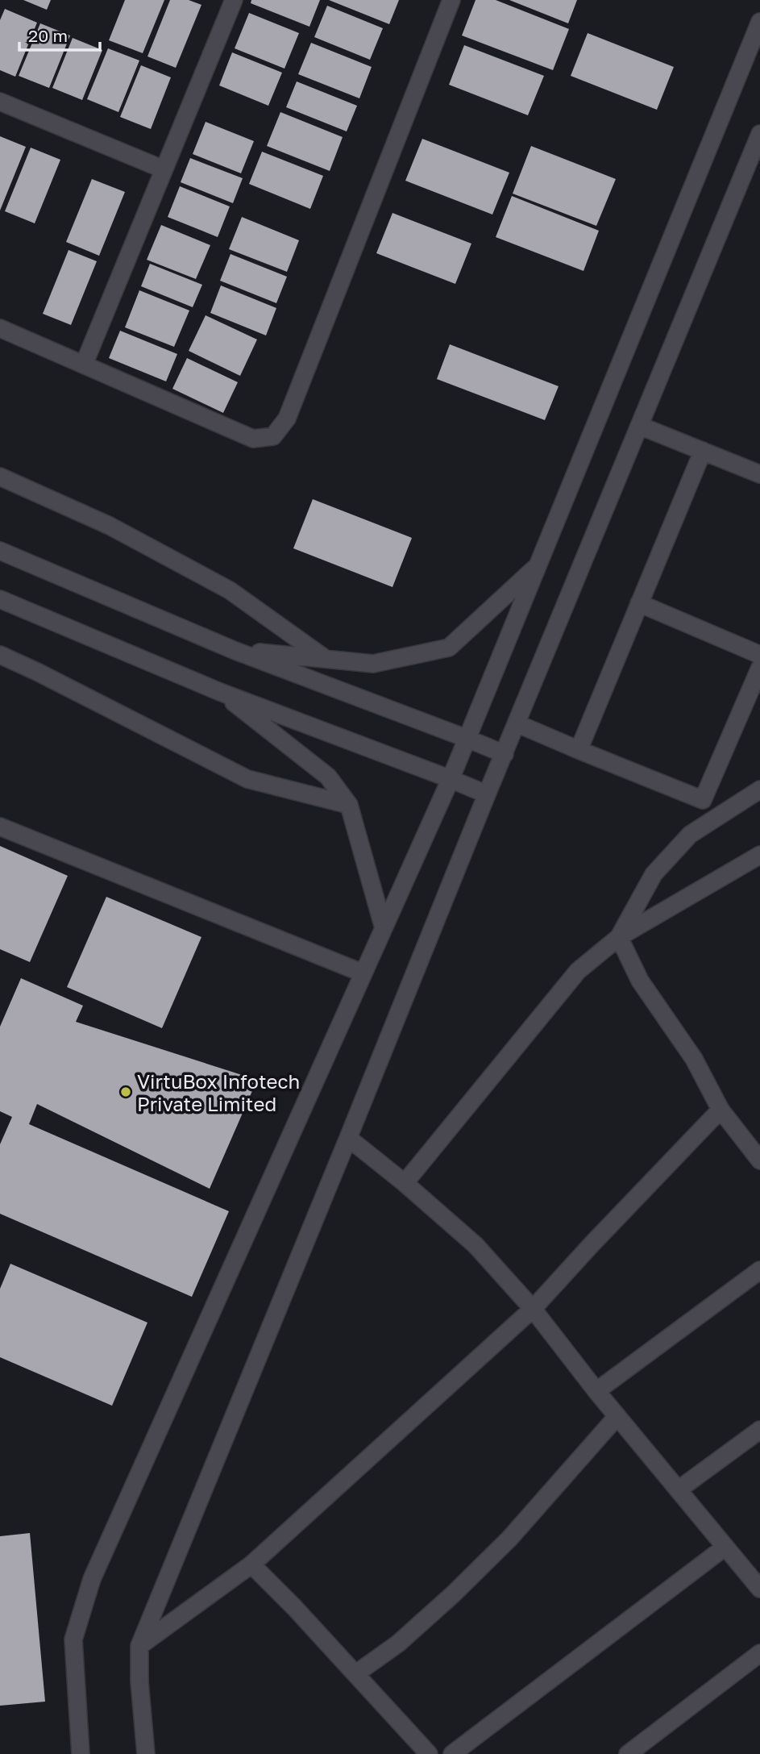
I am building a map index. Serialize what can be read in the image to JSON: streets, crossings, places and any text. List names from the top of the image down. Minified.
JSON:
{"places":["VirtuBox Infotech Private Limited"],"scale_bar":"20 m"}
